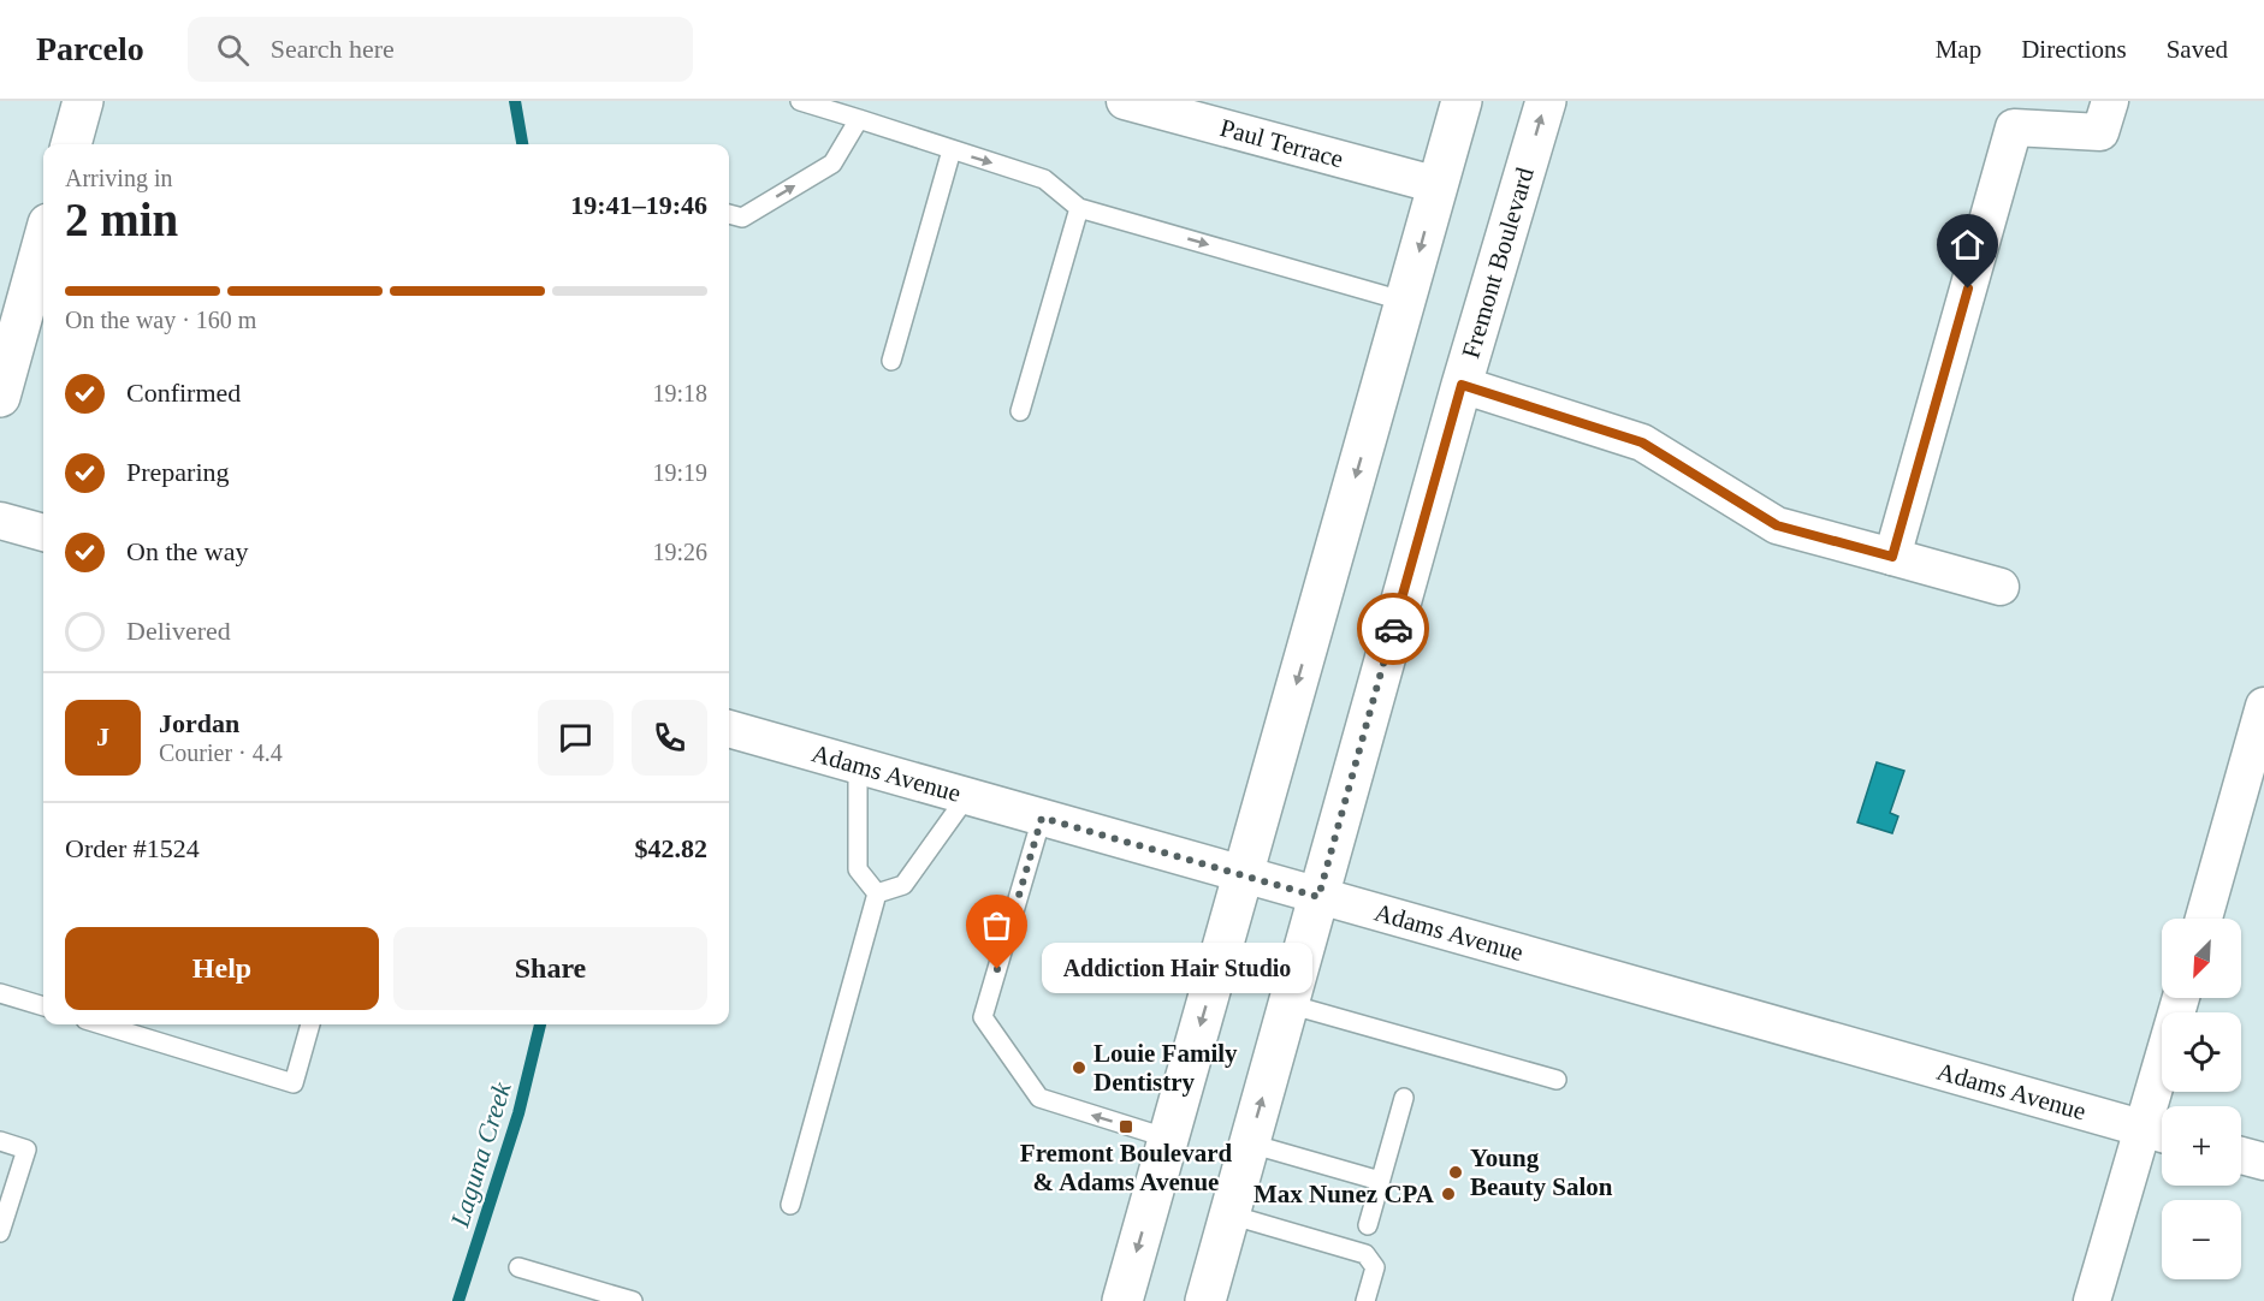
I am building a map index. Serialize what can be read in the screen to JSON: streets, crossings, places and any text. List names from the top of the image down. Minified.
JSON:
{"streets":{"main road":["Fremont Boulevard"],"street":["Paul Terrace","Adams Avenue"]},"crossings":[["Fremont Boulevard","Adams Avenue"]],"water":["Laguna Creek"],"places":{"other":["Addiction Hair Studio","Louie Family Dentistry","Young Beauty Salon","Max Nunez CPA"],"transit":["Fremont Boulevard & Adams Avenue"]},"north":"bottom left","page":{"header":"Parcelo","search":"Search here","nav":["Map","Directions","Saved"],"heading":["2 min","Arriving in","19:41–19:46"],"panel":["Jordan","Courier · 4.4","Order #1524","$42.82"],"bar":"On the way · 160 m","list":[["Confirmed","19:18"],["Preparing","19:19"],["On the way","19:26"],"Delivered"],"round":"J","buttons":["Help","Share"],"map_buttons":["+","−"],"bubble":"Addiction Hair Studio"}}
